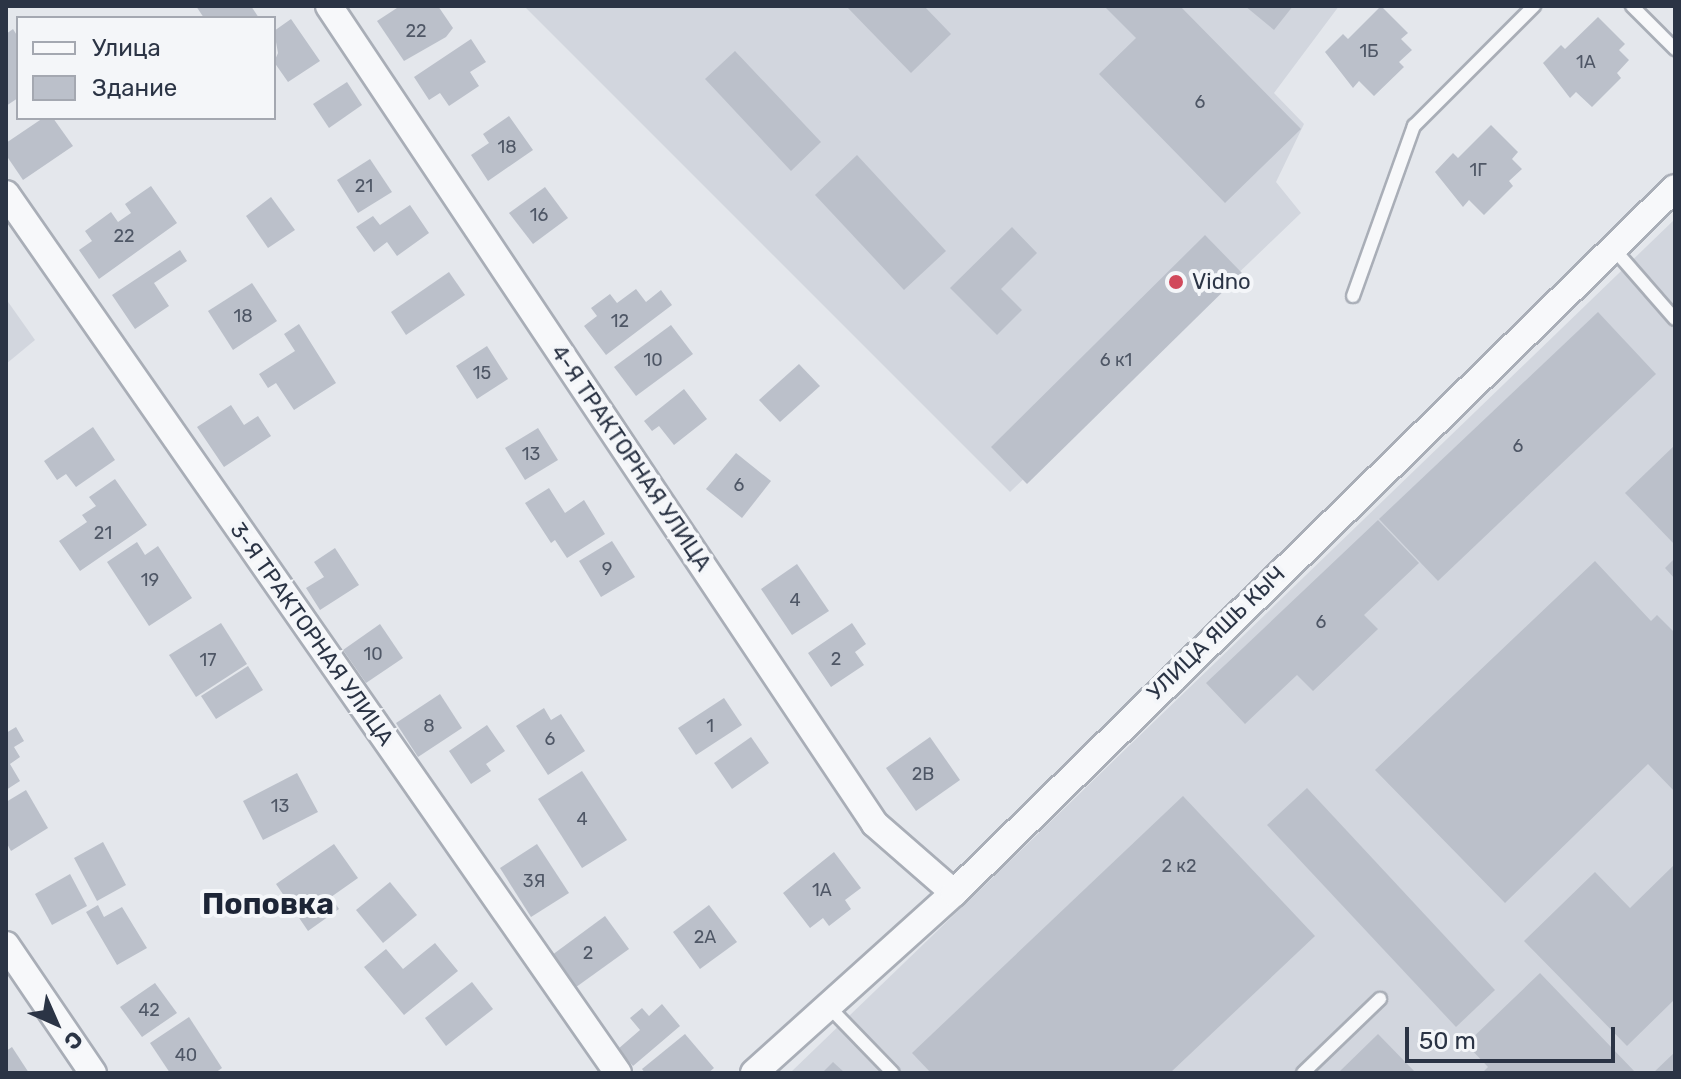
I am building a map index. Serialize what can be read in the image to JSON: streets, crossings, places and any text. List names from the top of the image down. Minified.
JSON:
{"streets":{"street":["4-Я ТРАКТОРНАЯ УЛИЦА","УЛИЦА ЯШЬ КЫЧ","3-Я ТРАКТОРНАЯ УЛИЦА"]},"crossings":[["4-Я ТРАКТОРНАЯ УЛИЦА","УЛИЦА ЯШЬ КЫЧ"]],"districts":["Поповка"],"places":["Vidno"],"house_numbers":["22","1Б","1А","6","18","1Г","21","16","22","18","12","10","6 к1","15","6","13","6","21","9","19","4","6","10","2","17","8","1","6","2В","13","4","2 к2","3Я","1А","2А","2","42","40"],"legend":["Улица","Здание"],"scale_bar":"50 m","north":"bottom right"}
